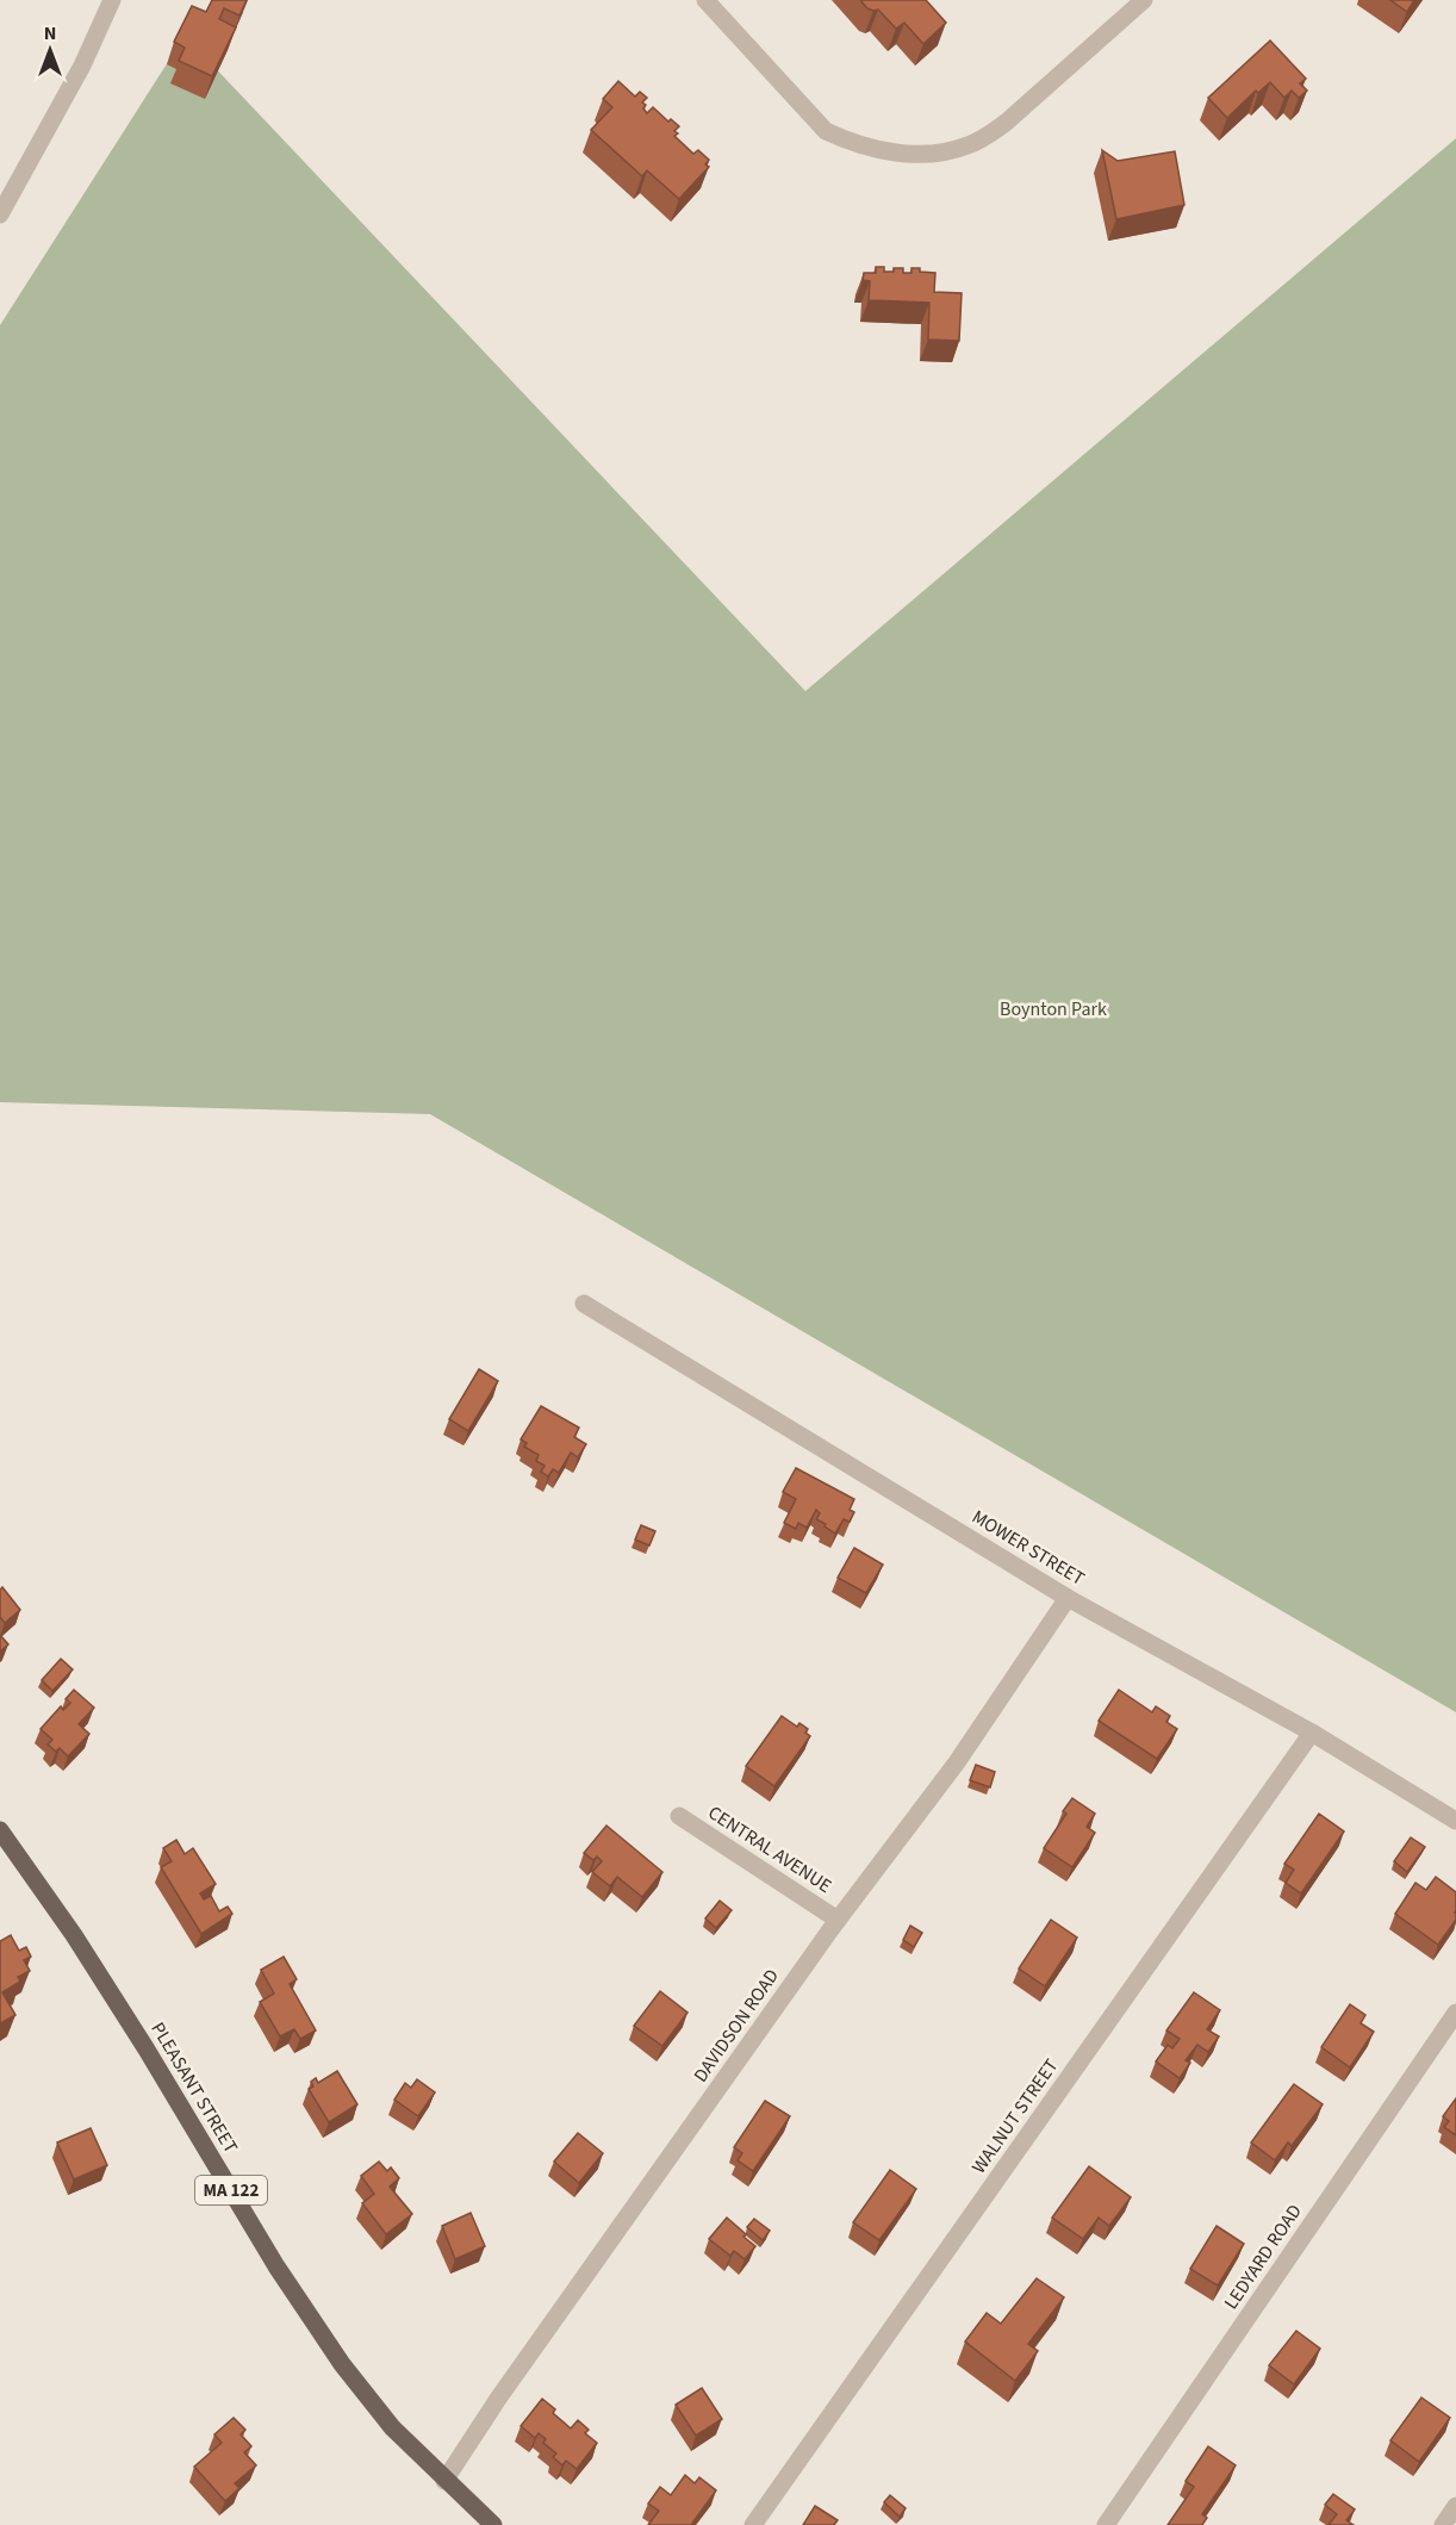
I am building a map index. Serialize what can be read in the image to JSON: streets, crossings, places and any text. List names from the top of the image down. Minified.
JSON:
{"streets":{"main road":["PLEASANT STREET","MA 122"],"street":["MOWER STREET","CENTRAL AVENUE","DAVIDSON ROAD","WALNUT STREET","LEDYARD ROAD"]},"crossings":[["MOWER STREET","DAVIDSON ROAD"],["MOWER STREET","WALNUT STREET"],["CENTRAL AVENUE","DAVIDSON ROAD"],["DAVIDSON ROAD","PLEASANT STREET"]],"parks":["Boynton Park"],"north":"top"}
